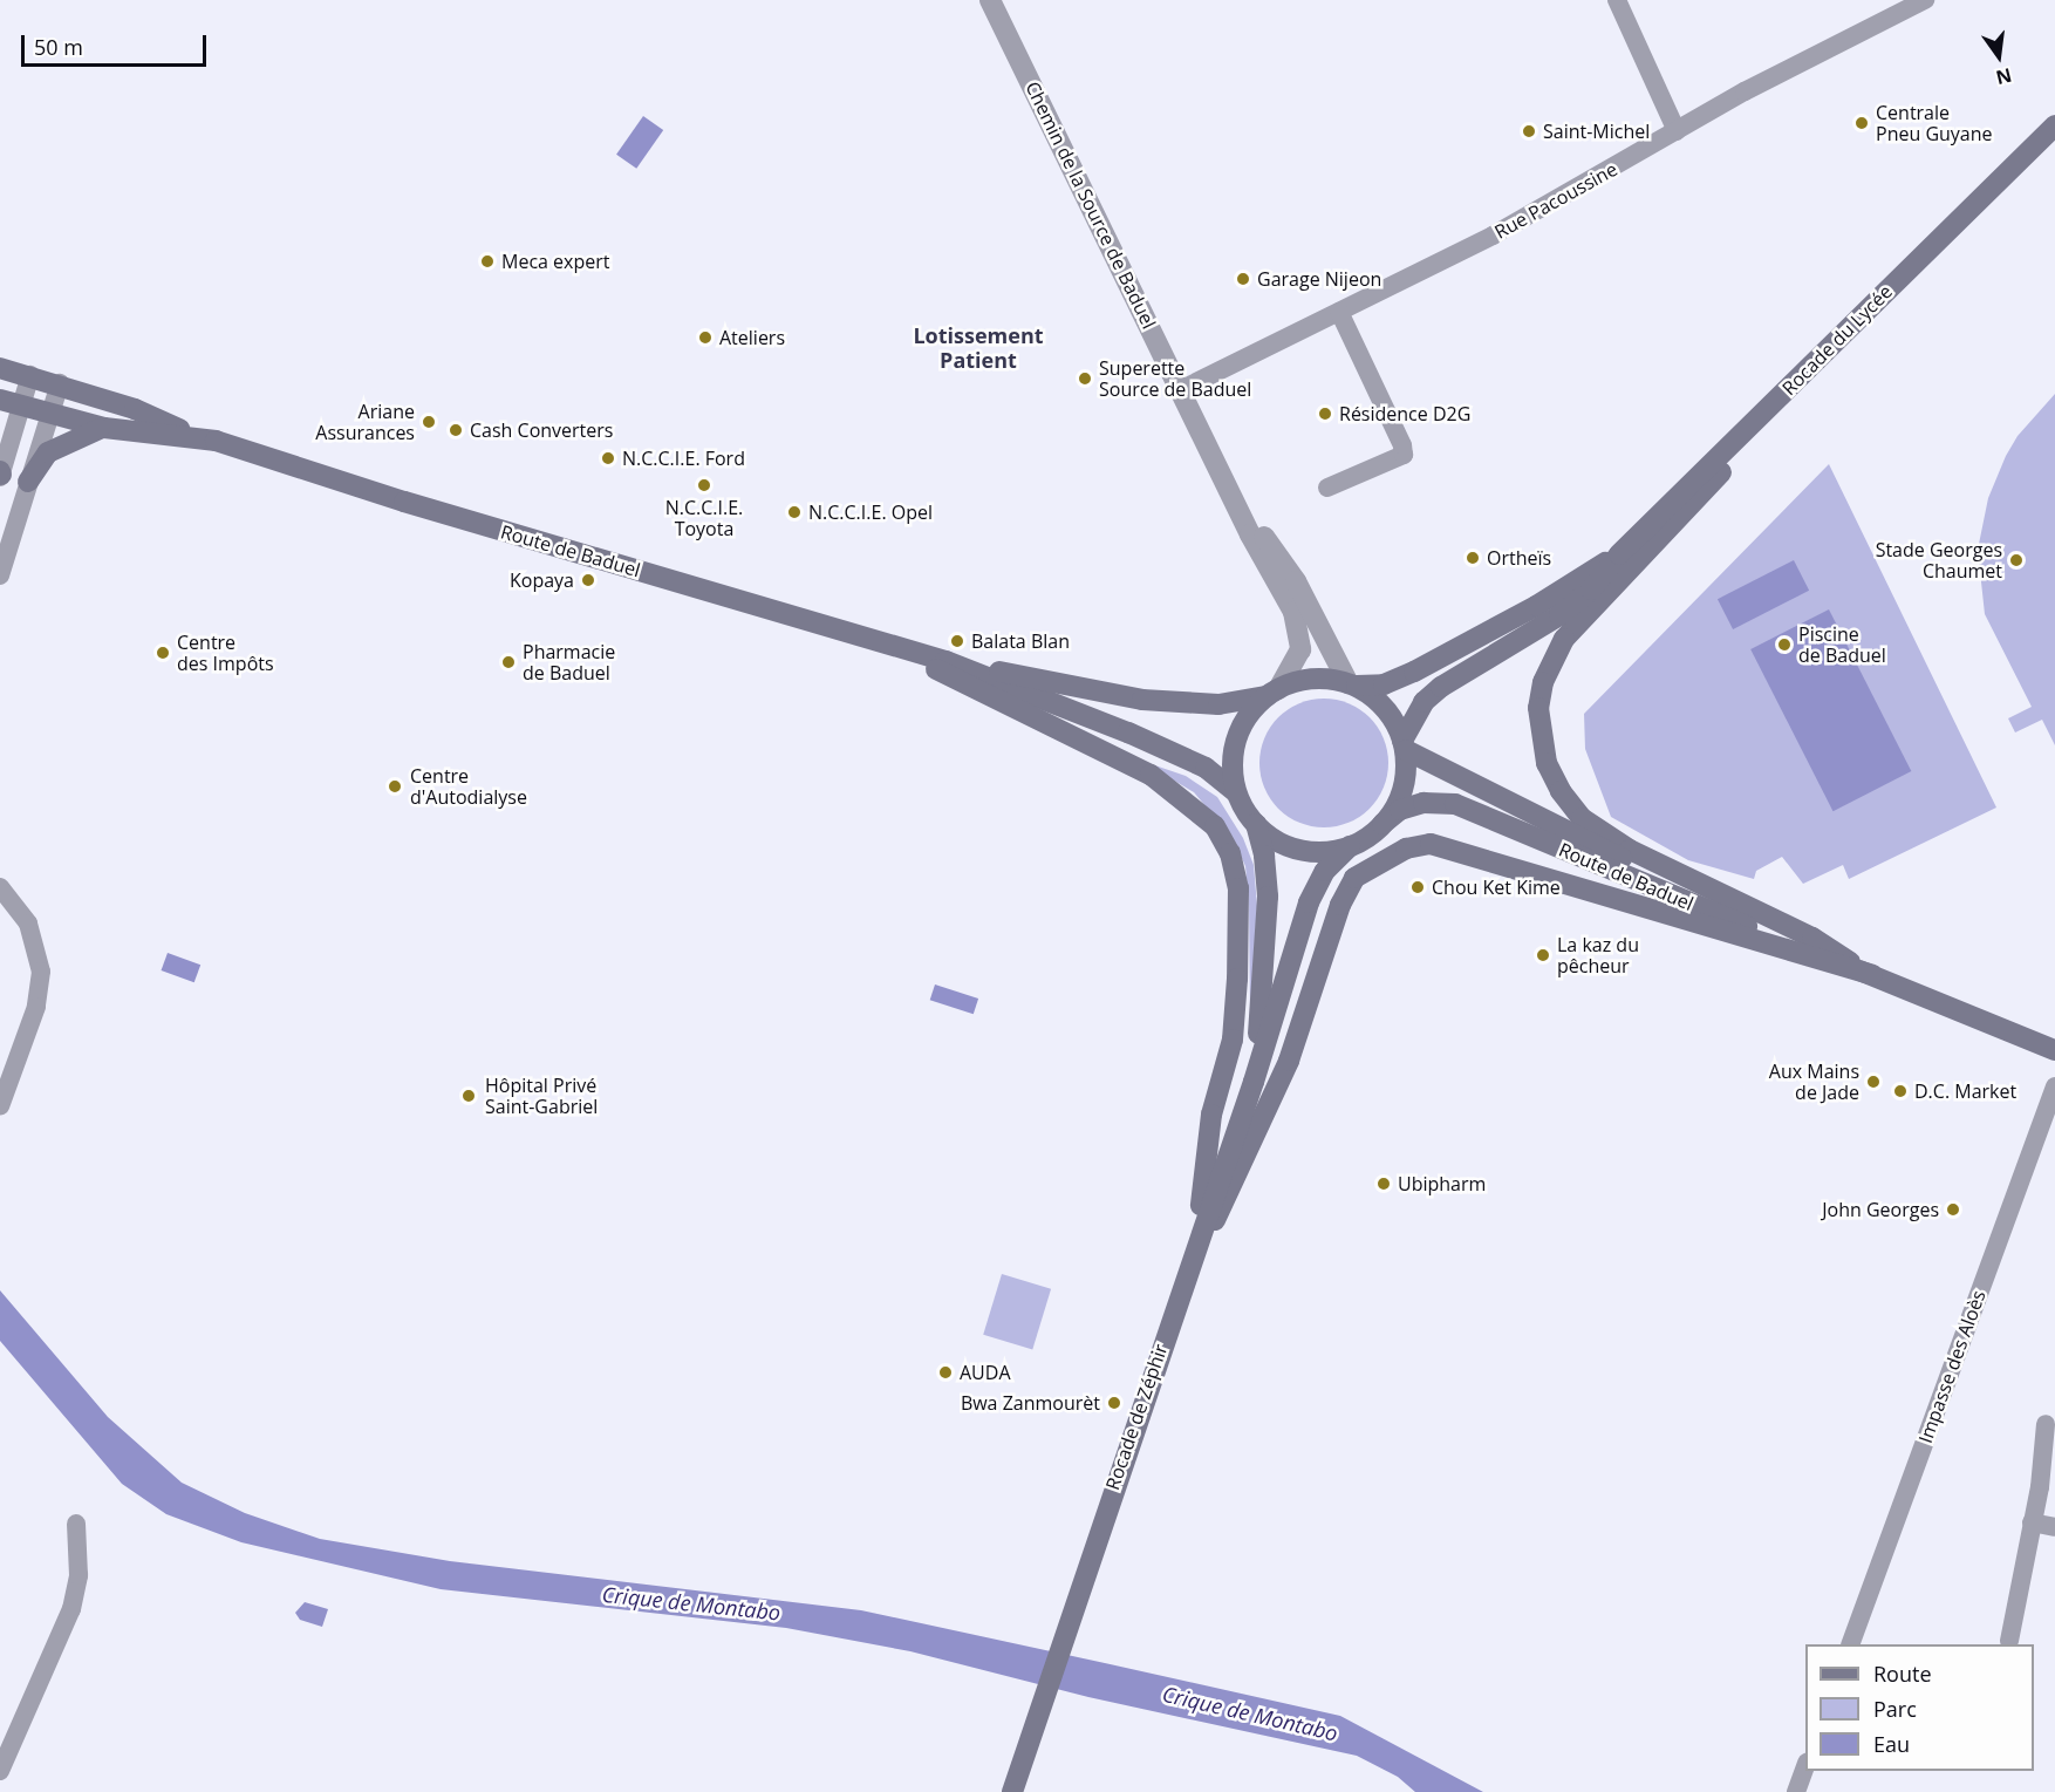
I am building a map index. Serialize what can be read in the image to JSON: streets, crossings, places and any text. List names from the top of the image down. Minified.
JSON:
{"streets":{"main road":["Rocade du Lycée","Route de Baduel","Rocade de Zéphir"],"street":["Rue Pacoussine","Chemin de la Source de Baduel","Impasse des Aloès"]},"crossings":[["Rue Pacoussine","Chemin de la Source de Baduel"],["Chemin de la Source de Baduel","Rocade du Lycée"],["Chemin de la Source de Baduel","Route de Baduel"],["Chemin de la Source de Baduel","Rocade de Zéphir"],["Rocade du Lycée","Route de Baduel"],["Rocade du Lycée","Rocade de Zéphir"],["Route de Baduel","Rocade de Zéphir"]],"districts":["Lotissement Patient"],"water":["Crique de Montabo"],"places":["Centrale Pneu Guyane","Saint-Michel","Meca expert","Garage Nijeon","Ateliers","Superette Source de Baduel","Résidence D2G","Ariane Assurances","Cash Converters","N.C.C.I.E. Ford","N.C.C.I.E. Toyota","N.C.C.I.E. Opel","Ortheïs","Stade Georges Chaumet","Kopaya","Balata Blan","Piscine de Baduel","Centre des Impôts","Pharmacie de Baduel","Centre d'Autodialyse","Chou Ket Kime","La kaz du pêcheur","Aux Mains de Jade","D.C. Market","Hôpital Privé Saint-Gabriel","Ubipharm","John Georges","AUDA","Bwa Zanmourèt"],"legend":["Route","Parc","Eau"],"scale_bar":"50 m","north":"bottom"}
